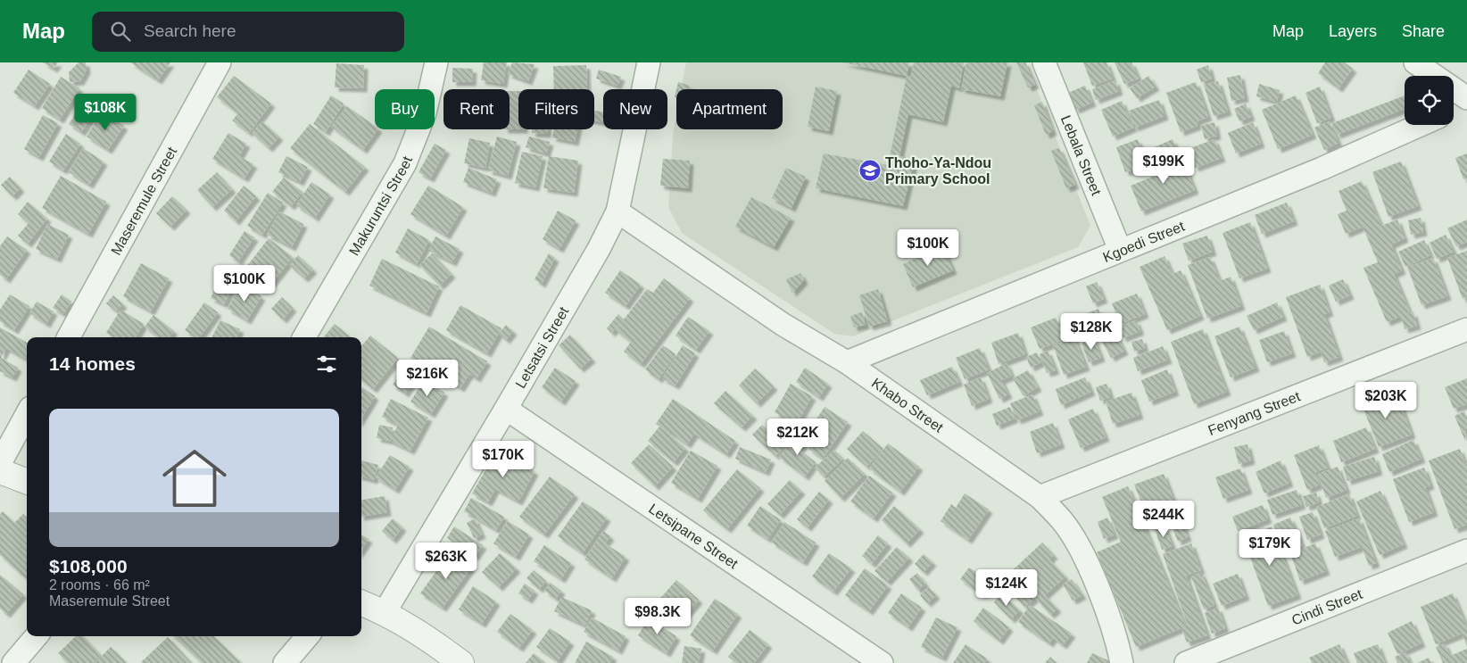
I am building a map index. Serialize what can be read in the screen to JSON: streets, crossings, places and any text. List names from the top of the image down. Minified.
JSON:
{"streets":{"street":["Lebala Street","Maseremule Street","Makuruntsi Street","Kgoedi Street","Letsatsi Street","Khabo Street","Fenyang Street","Letsipane Street","Cindi Street"]},"crossings":[["Lebala Street","Kgoedi Street"],["Kgoedi Street","Khabo Street"],["Letsatsi Street","Khabo Street"],["Letsatsi Street","Letsipane Street"],["Khabo Street","Fenyang Street"]],"places":{"school or university":["Thoho-Ya-Ndou Primary School"]},"page":{"header":"Map","search":"Search here","nav":["Map","Layers","Share"],"chip":["Buy","Rent","Filters","New","Apartment"],"price":["$108K","$199K","$100K","$100K","$128K","$216K","$203K","$212K","$170K","$244K","$179K","$263K","$124K","$98.3K"],"heading":"14 homes","list":[{"name":"$108,000","note":"2 rooms · 66 m² · Maseremule Street"}]}}
